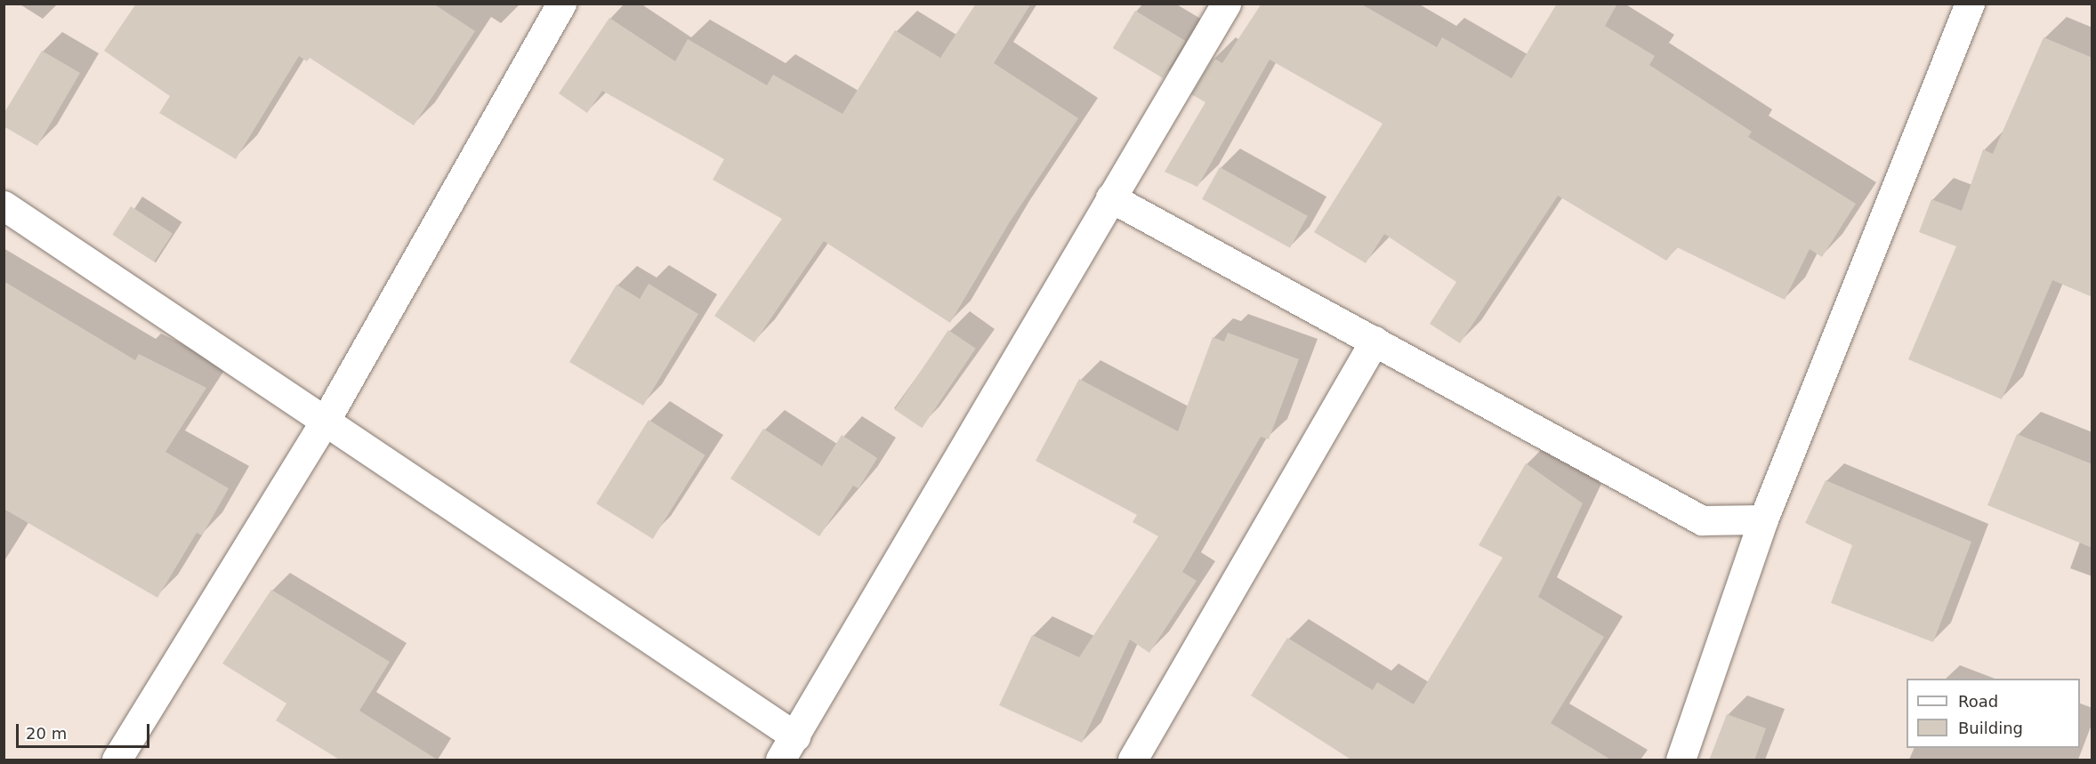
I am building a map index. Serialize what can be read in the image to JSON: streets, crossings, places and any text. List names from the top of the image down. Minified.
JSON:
{"legend":["Road","Building"],"scale_bar":"20 m"}
